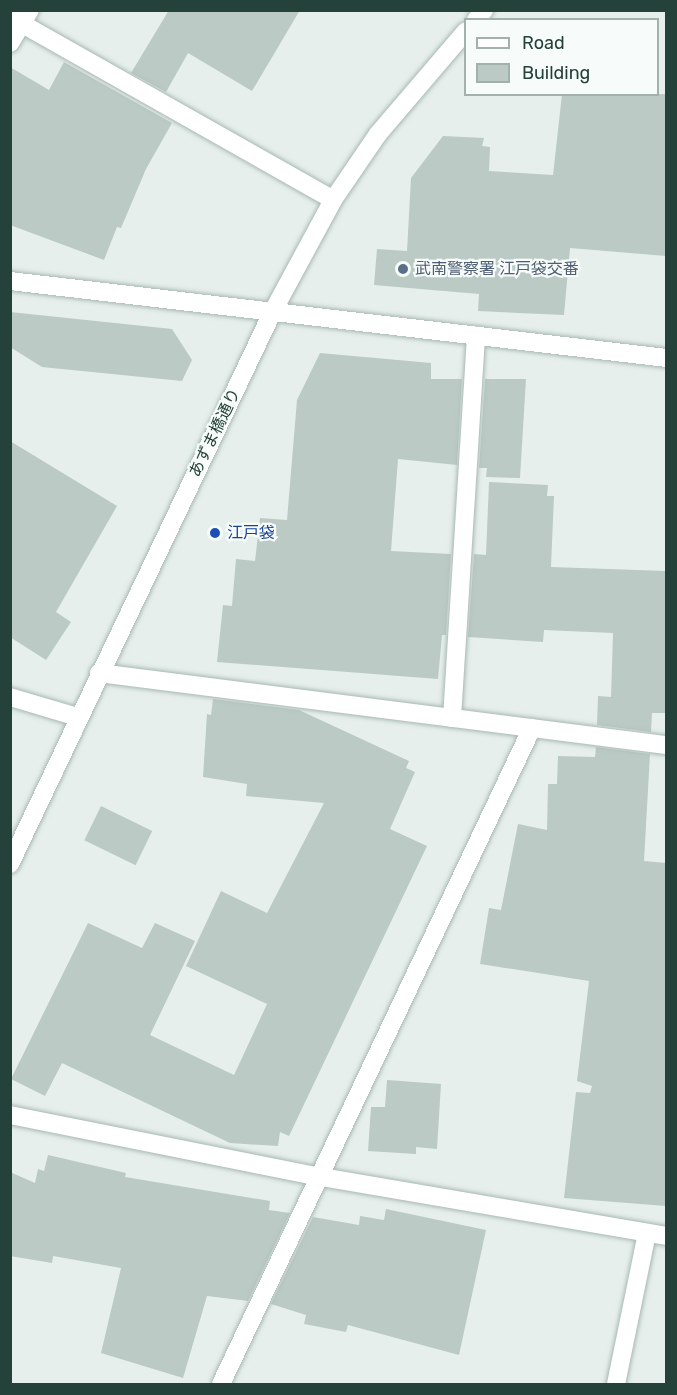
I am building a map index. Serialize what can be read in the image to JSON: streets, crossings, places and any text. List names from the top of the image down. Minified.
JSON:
{"streets":{"street":["あずま橋通り"]},"places":["武南警察署 江戸袋交番","江戸袋"],"legend":["Road","Building"]}
